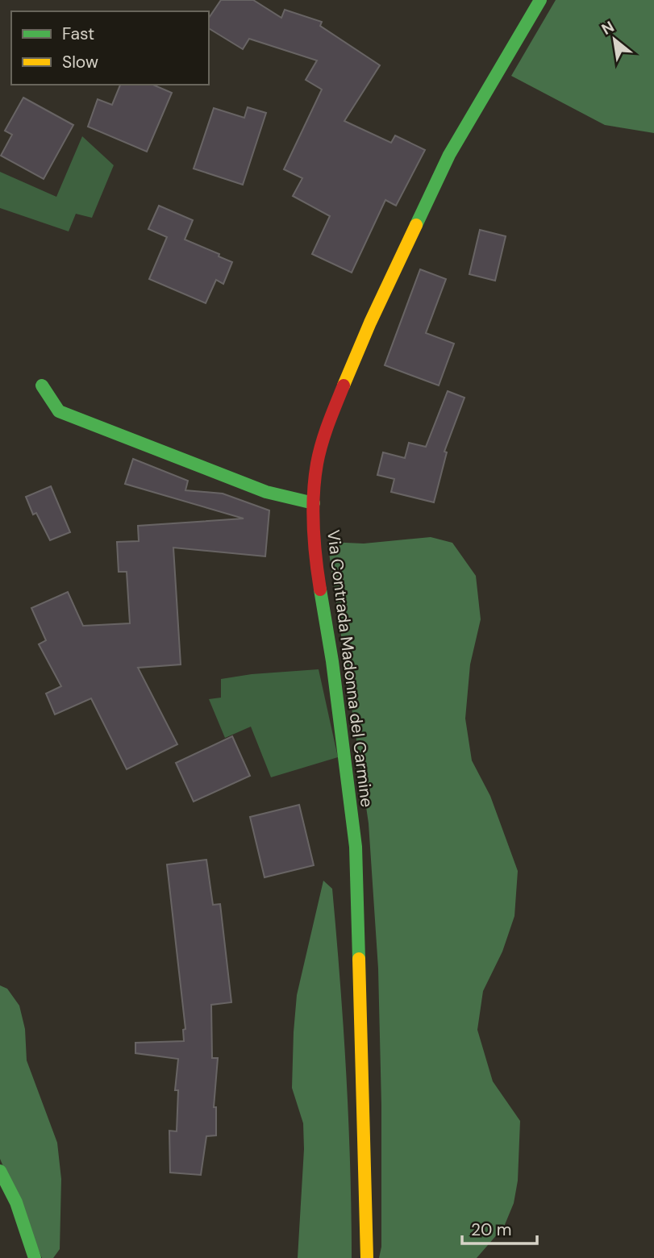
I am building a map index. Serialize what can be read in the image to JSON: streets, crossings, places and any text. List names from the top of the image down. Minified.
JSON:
{"streets":{"street":["Via Contrada Madonna del Carmine"]},"legend":["Fast","Slow"],"scale_bar":"20 m","north":"top left"}
